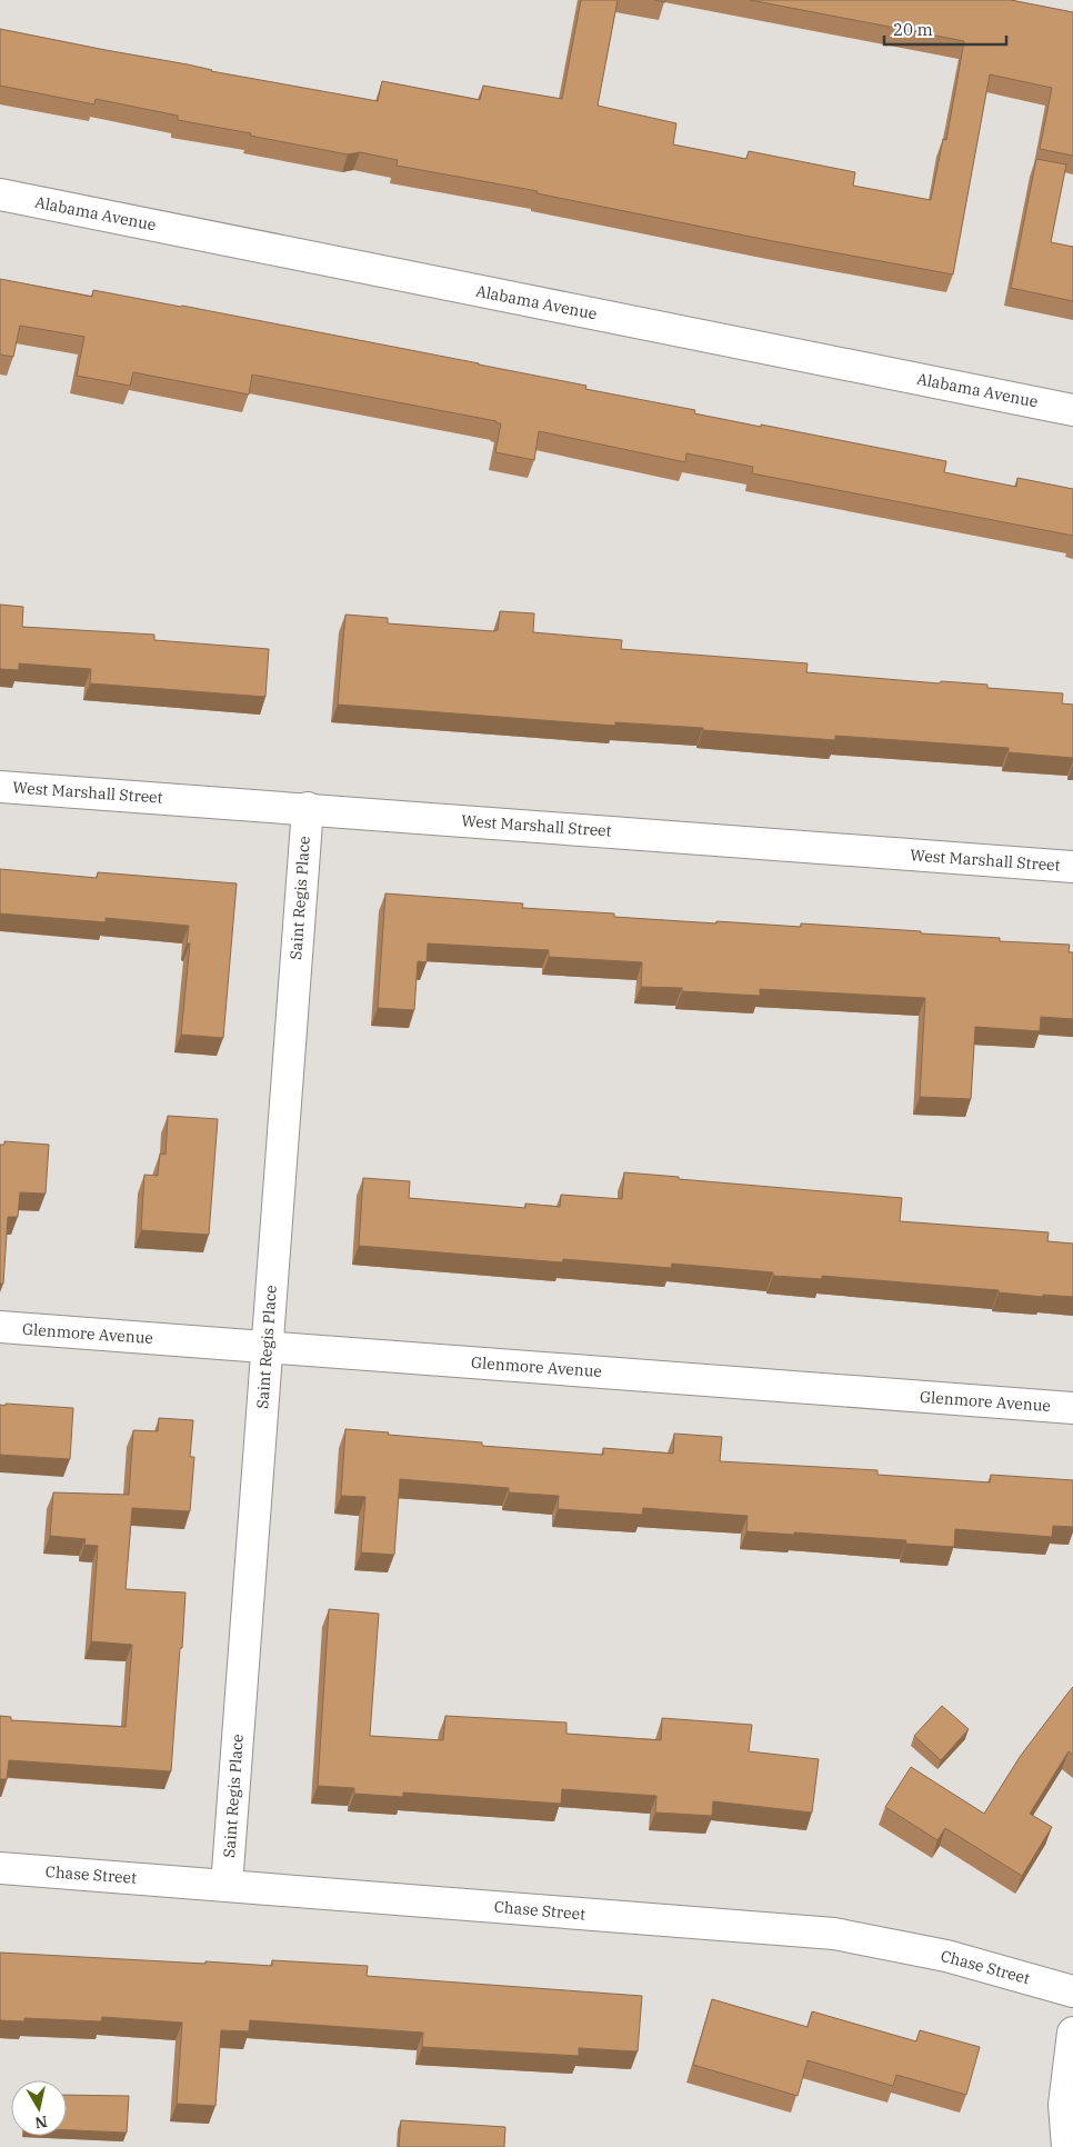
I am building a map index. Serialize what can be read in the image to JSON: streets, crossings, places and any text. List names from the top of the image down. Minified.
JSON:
{"streets":{"street":["Alabama Avenue","West Marshall Street","Saint Regis Place","Glenmore Avenue","Chase Street"]},"crossings":[["West Marshall Street","Saint Regis Place"],["Saint Regis Place","Glenmore Avenue"],["Saint Regis Place","Chase Street"]],"scale_bar":"20 m","north":"bottom"}
